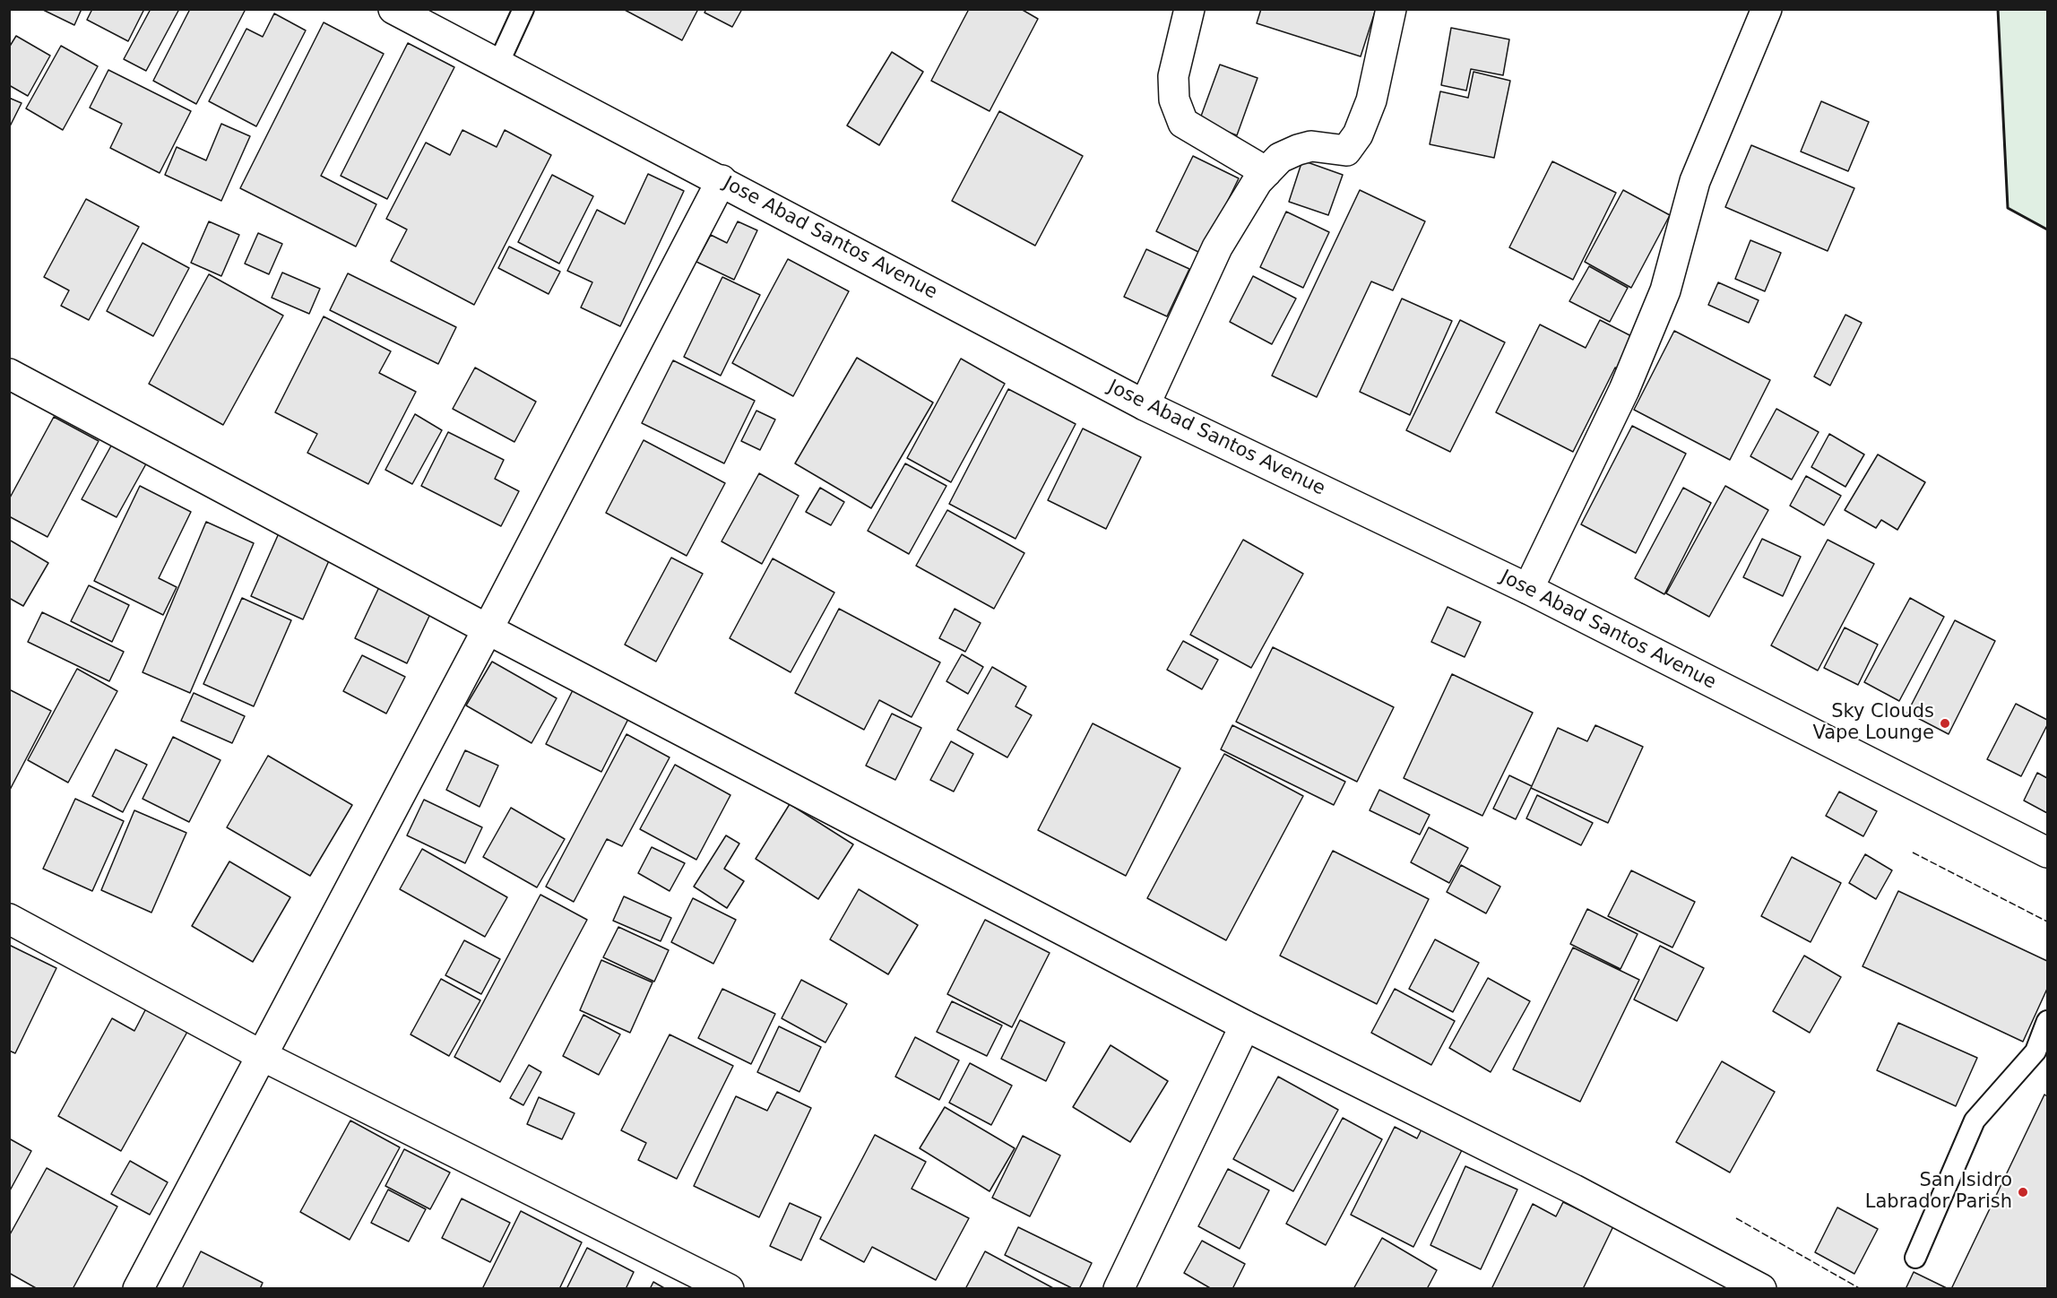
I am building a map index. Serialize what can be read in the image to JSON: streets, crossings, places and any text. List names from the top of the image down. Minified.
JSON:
{"streets":{"main road":["Jose Abad Santos Avenue"]},"places":["Sky Clouds Vape Lounge","San Isidro Labrador Parish"]}
